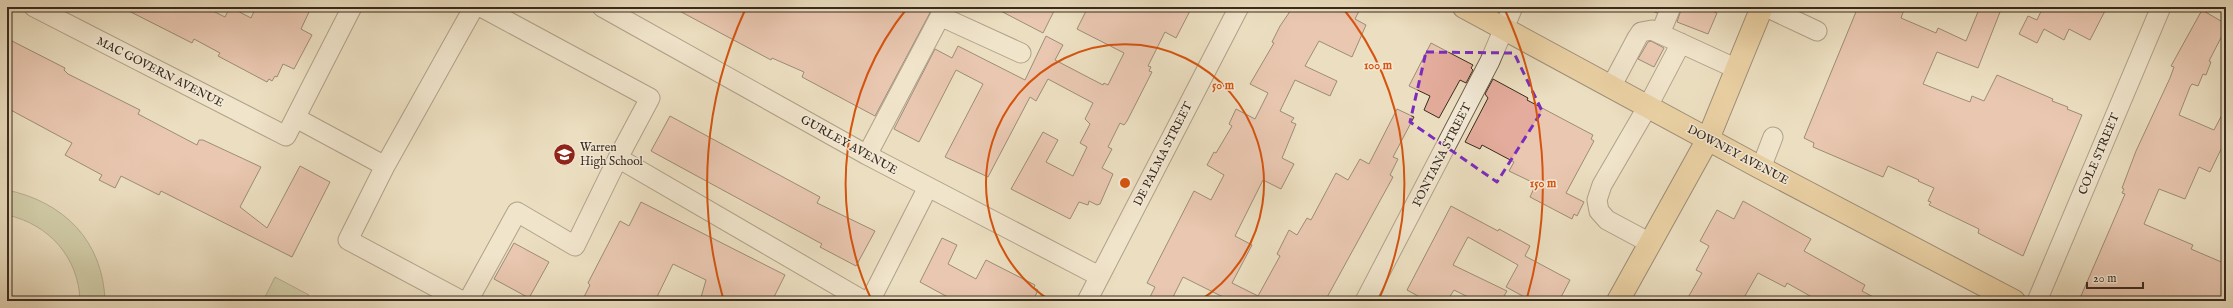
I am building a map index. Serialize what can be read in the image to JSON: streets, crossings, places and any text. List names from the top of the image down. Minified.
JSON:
{"streets":{"main road":["DOWNEY AVENUE"],"street":["MAC GOVERN AVENUE","GURLEY AVENUE","DE PALMA STREET","COLE STREET","FONTANA STREET"]},"crossings":[["GURLEY AVENUE","DE PALMA STREET"],["FONTANA STREET","DOWNEY AVENUE"]],"places":{"school or university":["Warren High School"]},"scale_bar":"20 m","rings":["100 m","50 m","150 m"]}
